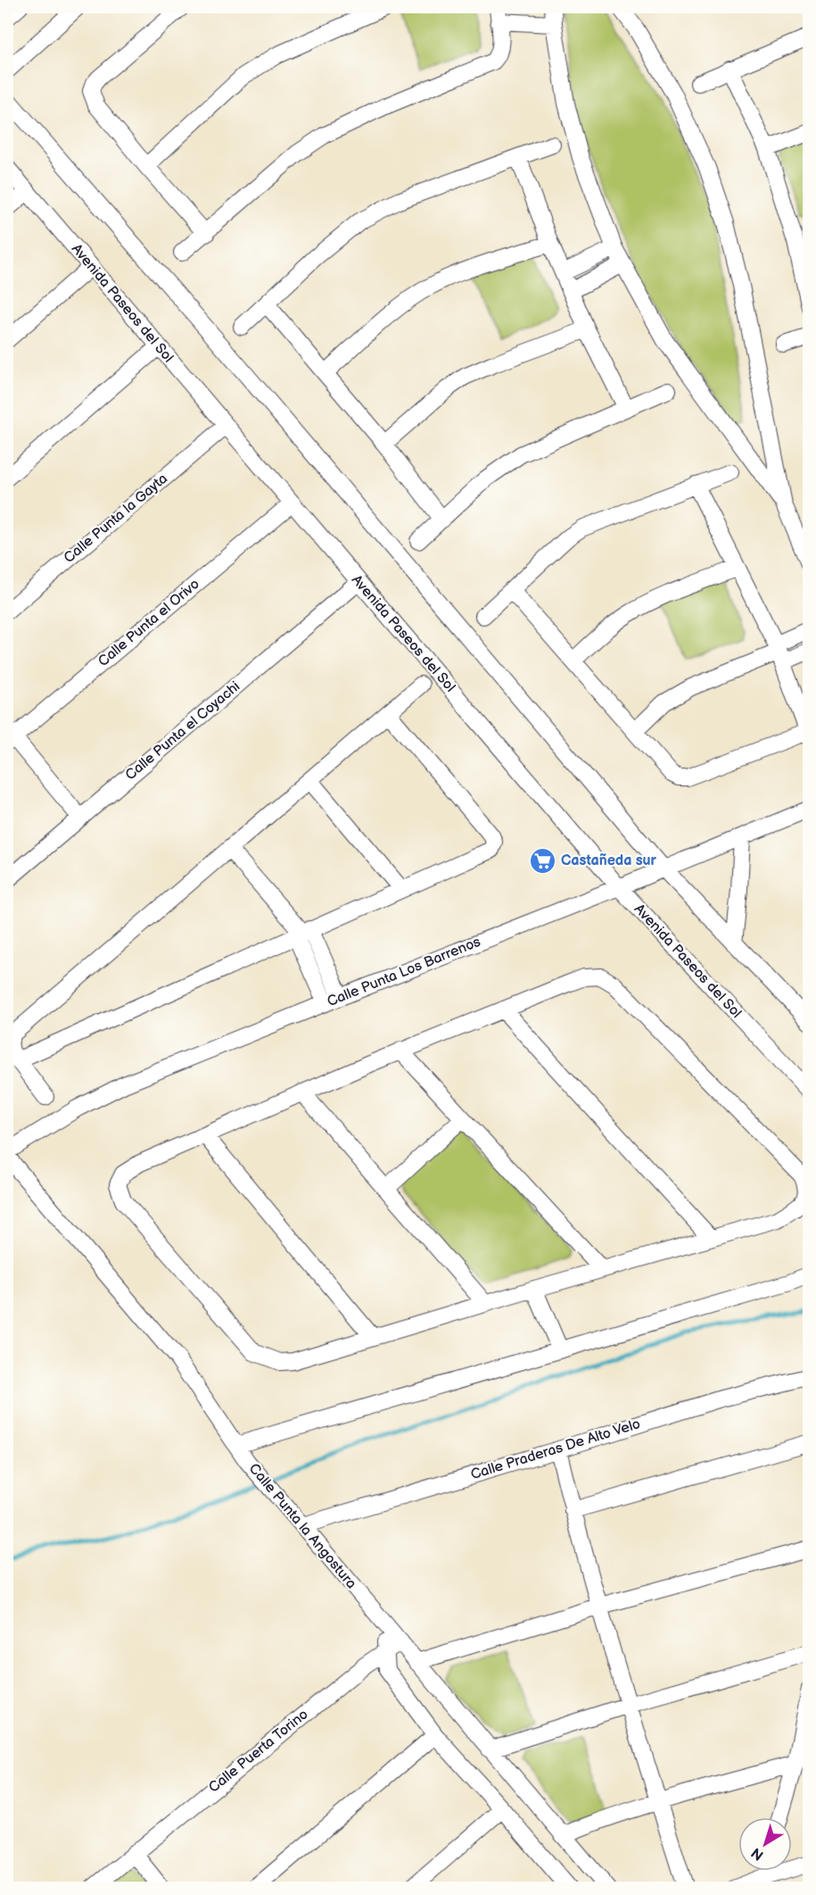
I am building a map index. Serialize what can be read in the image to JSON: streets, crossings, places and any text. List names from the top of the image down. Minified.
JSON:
{"streets":{"street":["Avenida Paseos del Sol","Calle Punta la Gayta","Calle Punta el Orivo","Calle Punta el Coyachi","Calle Punta Los Barrenos","Calle Praderas De Alto Velo","Calle Punta la Angostura","Calle Puerta Torino"]},"crossings":[["Avenida Paseos del Sol","Calle Punta la Gayta"],["Avenida Paseos del Sol","Calle Punta el Orivo"],["Avenida Paseos del Sol","Calle Punta el Coyachi"],["Avenida Paseos del Sol","Calle Punta Los Barrenos"],["Calle Praderas De Alto Velo","Calle Punta la Angostura"],["Calle Punta la Angostura","Calle Puerta Torino"]],"places":{"supermarket":["Castañeda sur"]},"north":"bottom left"}
